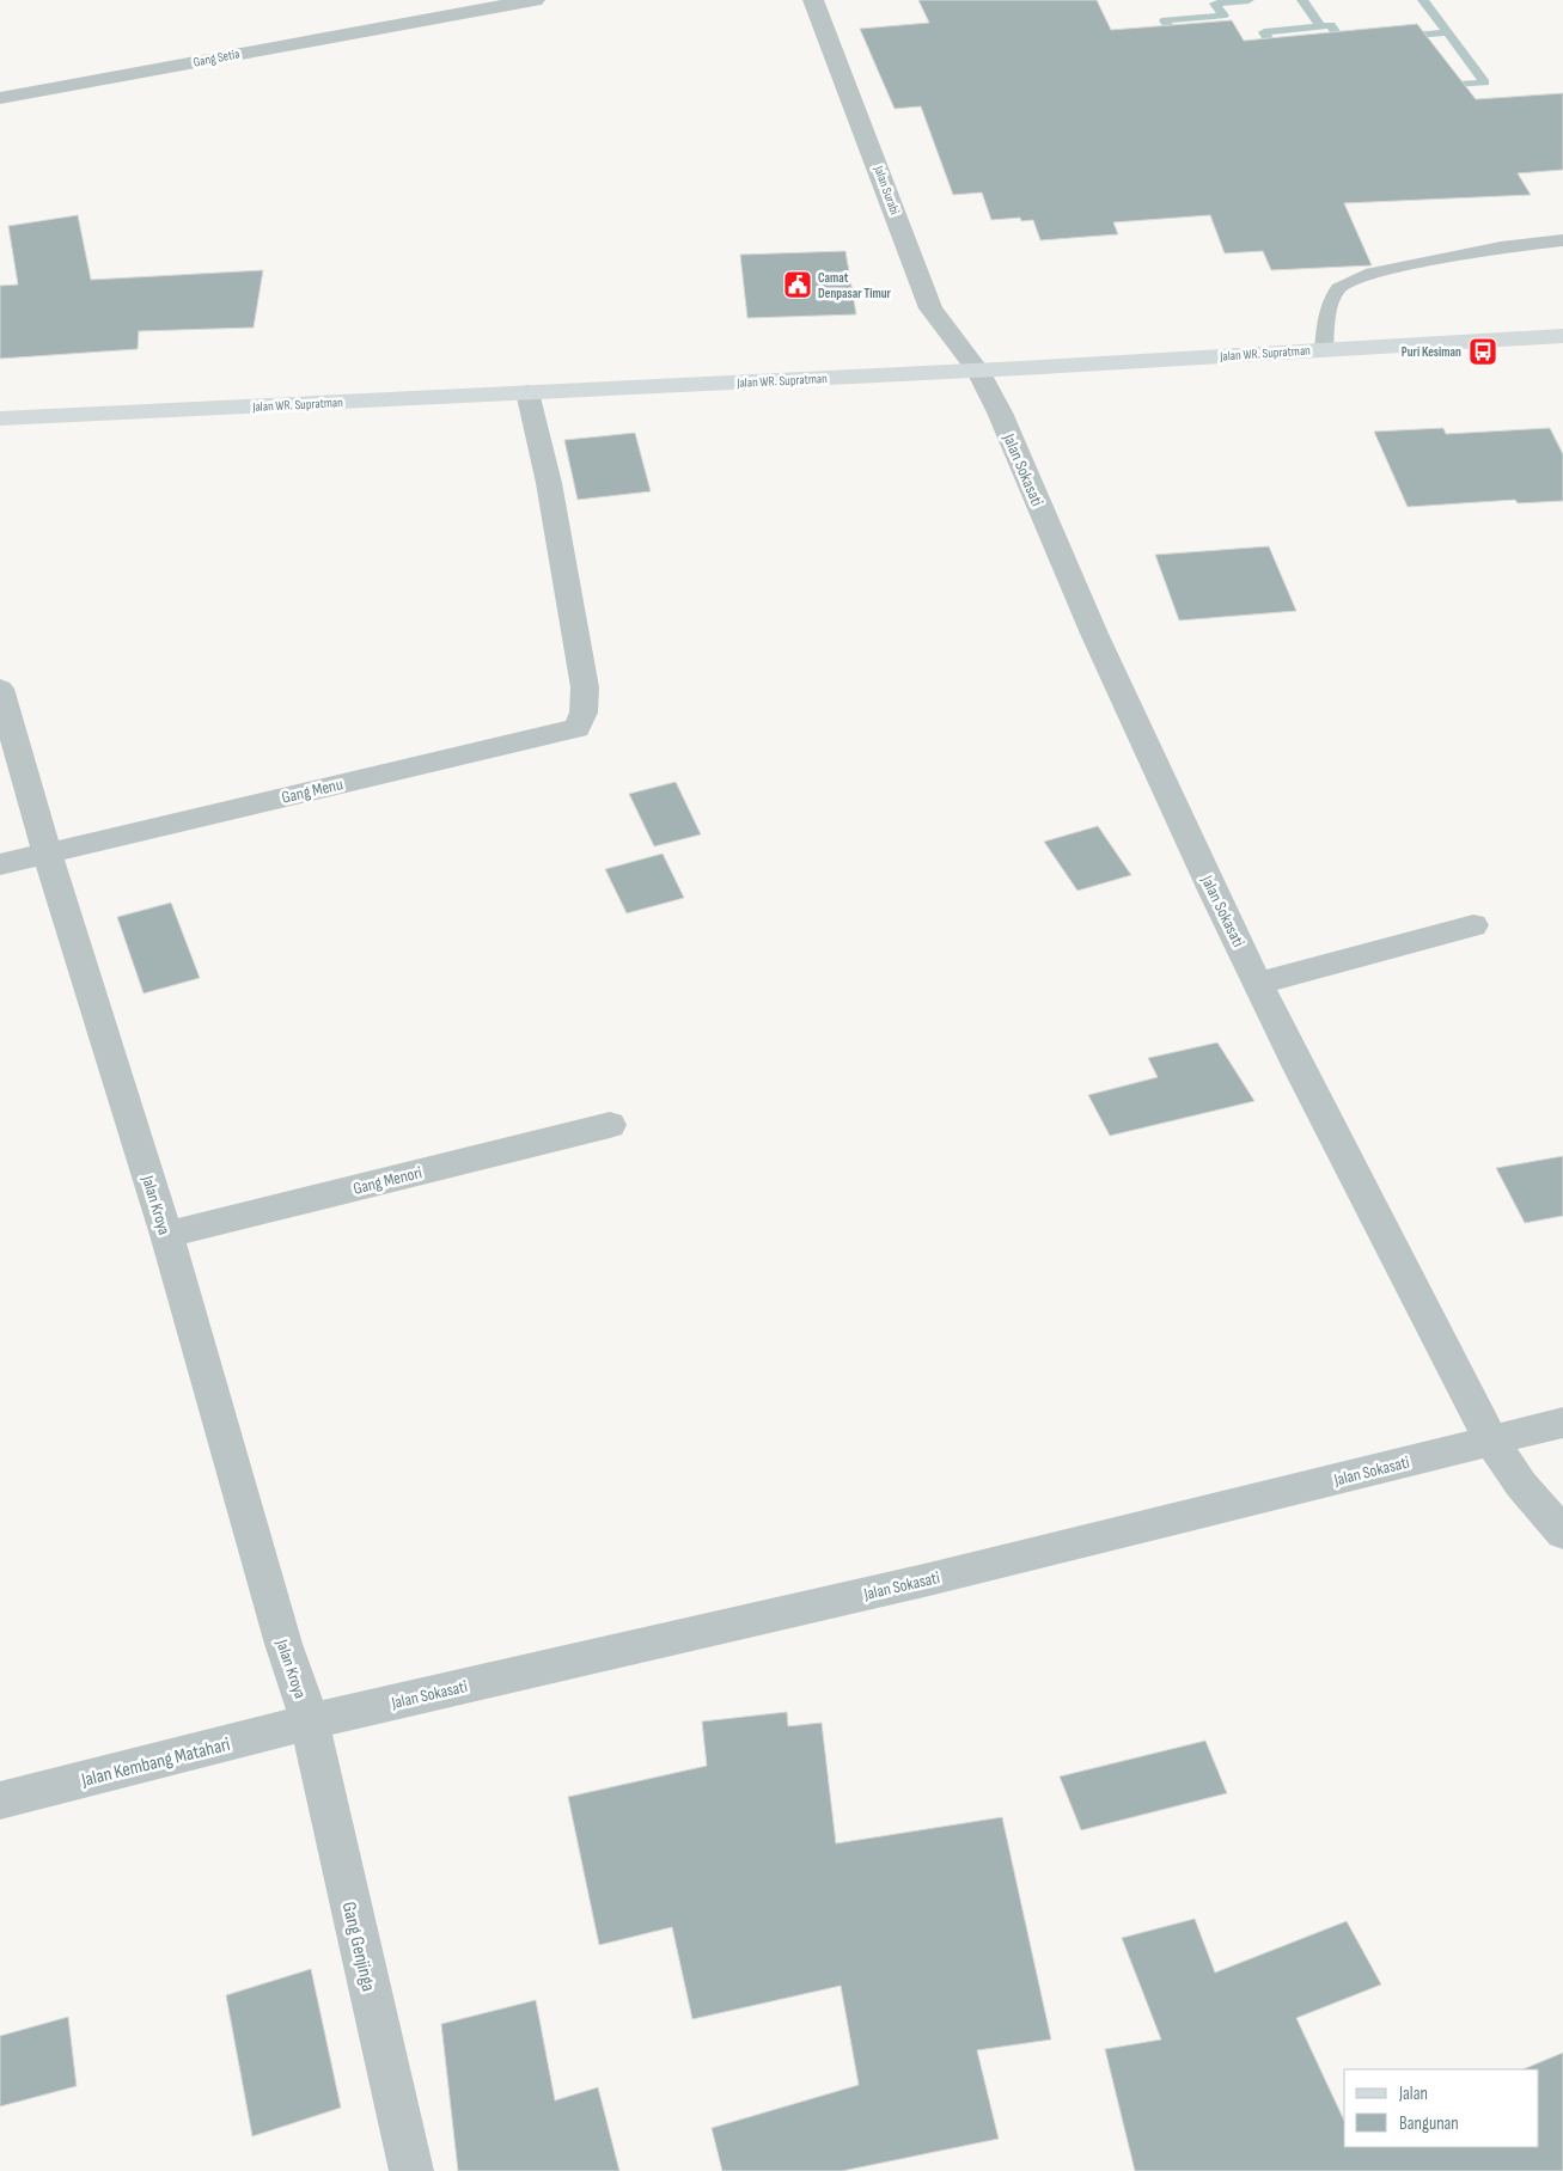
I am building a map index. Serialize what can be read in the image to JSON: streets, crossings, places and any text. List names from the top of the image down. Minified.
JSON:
{"streets":{"main road":["Jalan WR. Supratman"],"street":["Gang Setia","Jalan Surabi","Jalan Sokasati","Gang Menu","Gang Menori","Jalan Kroya","Jalan Kembang Matahari","Gang Genjinga"]},"crossings":[["Jalan Surabi","Jalan WR. Supratman"],["Jalan Surabi","Jalan Sokasati"],["Jalan WR. Supratman","Jalan Sokasati"],["Jalan WR. Supratman","Gang Menu"],["Jalan Sokasati","Jalan Kroya"],["Jalan Sokasati","Jalan Kembang Matahari"],["Jalan Sokasati","Gang Genjinga"],["Gang Menu","Jalan Kroya"],["Gang Menori","Jalan Kroya"],["Jalan Kroya","Jalan Kembang Matahari"],["Jalan Kroya","Gang Genjinga"],["Jalan Kembang Matahari","Gang Genjinga"]],"places":{"public building":["Camat Denpasar Timur"],"bus stop":["Puri Kesiman"]},"legend":["Jalan","Bangunan"]}
